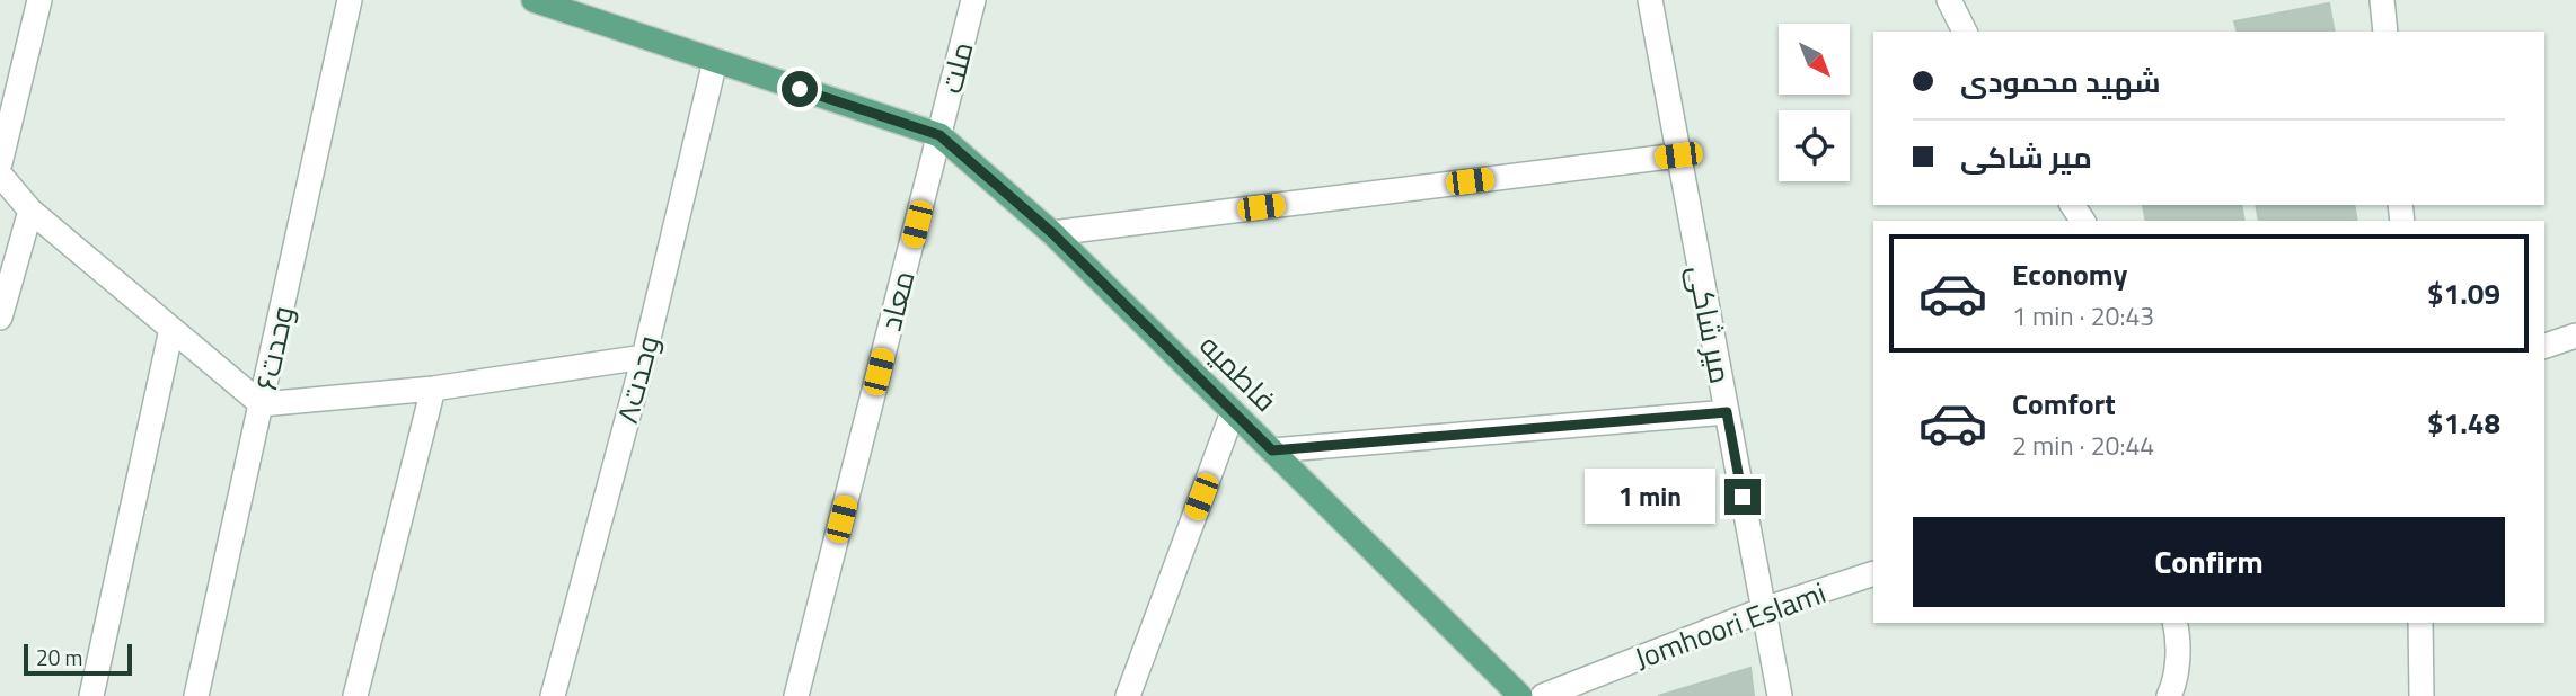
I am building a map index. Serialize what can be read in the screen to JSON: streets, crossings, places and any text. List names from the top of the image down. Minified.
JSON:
{"streets":{"main road":["فاطمیه"],"street":["ملت","معاد","میر شاکی","وحدت۶","وحدت۸","Jomhoori Eslami"]},"crossings":[["ملت","معاد"],["ملت","فاطمیه"],["معاد","فاطمیه"],["میر شاکی","Jomhoori Eslami"]],"scale_bar":"20 m","north":"bottom right","page":{"banner":["شهید محمودی","میر شاکی"],"list":[{"name":"Economy","note":"1 min · 20:43","value":"$1.09"},{"name":"Comfort","note":"2 min · 20:44","value":"$1.48"}],"bubble":"1 min","buttons":"Confirm","scale":"20 m"}}
